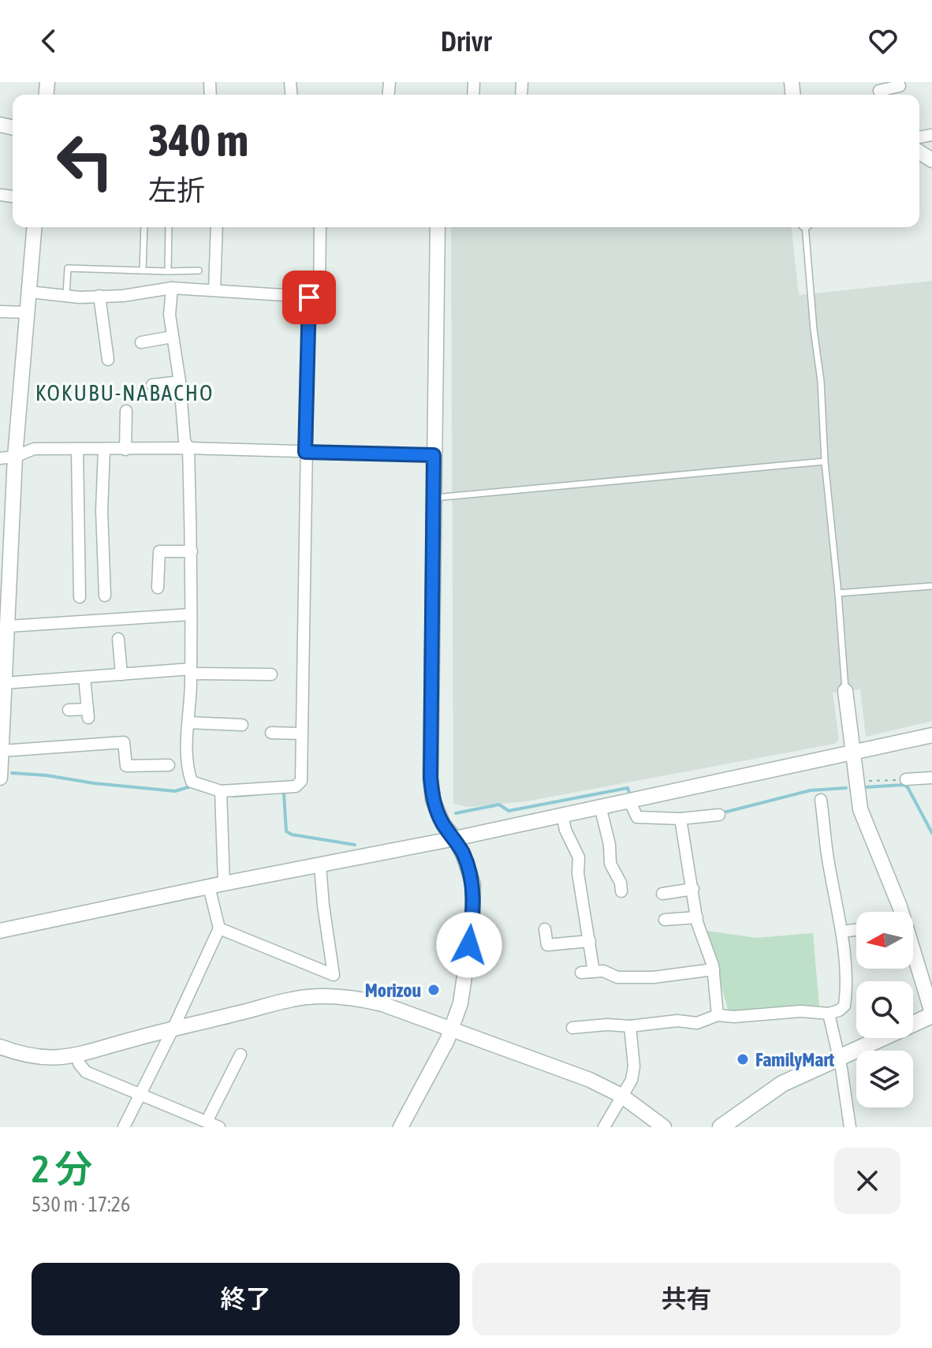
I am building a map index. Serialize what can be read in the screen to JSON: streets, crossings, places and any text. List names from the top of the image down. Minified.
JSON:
{"districts":["KOKUBU-NABACHO"],"places":["Morizou","FamilyMart"],"north":"left","page":{"header":"Drivr","turn":["340 m","左折"],"heading":["2 分","530 m · 17:26"],"buttons":["終了","共有"]}}
